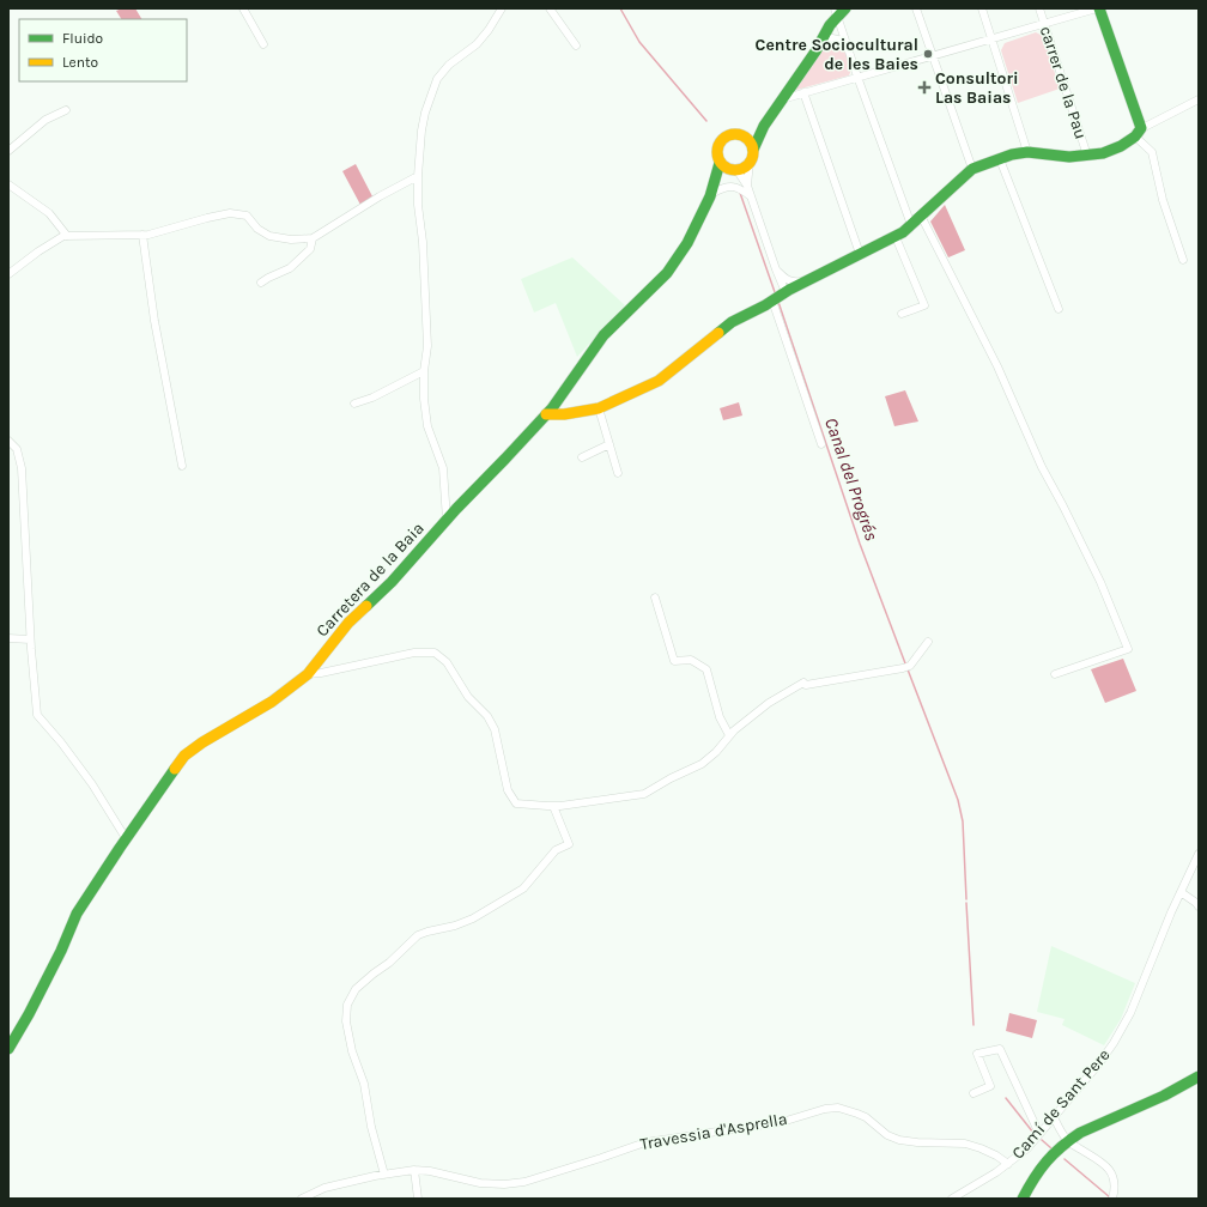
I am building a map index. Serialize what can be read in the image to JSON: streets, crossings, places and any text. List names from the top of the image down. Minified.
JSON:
{"streets":{"main road":["Carretera de la Baia"],"street":["carrer de la Pau","Camí de Sant Pere","Travessia d'Asprella"]},"crossings":[["Camí de Sant Pere","Travessia d'Asprella"]],"water":["Canal del Progrés"],"places":{"other":["Centre Sociocultural de les Baies"],"health":["Consultori Las Baias"]},"legend":["Fluido","Lento"]}
